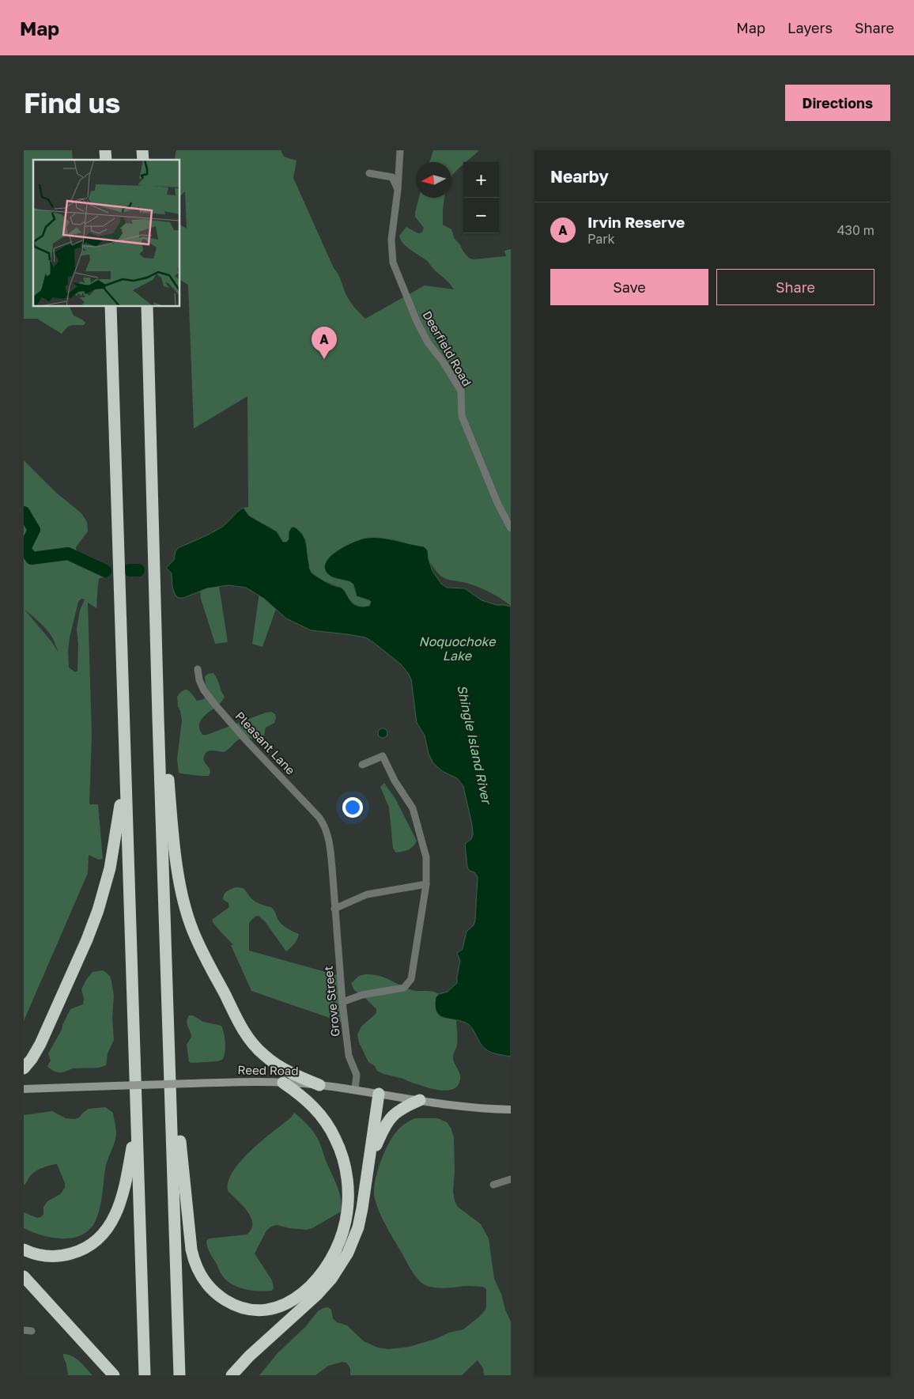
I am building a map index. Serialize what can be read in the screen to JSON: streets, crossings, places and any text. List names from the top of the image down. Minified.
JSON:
{"streets":{"street":["Deerfield Road","Pleasant Lane","Grove Street","Reed Road"]},"crossings":[["Pleasant Lane","Grove Street"],["Grove Street","Reed Road"]],"water":["Noquochoke Lake","Shingle Island River"],"north":"left","page":{"header":"Map","nav":["Map","Layers","Share"],"buttons":["Directions",["Save","Share"]],"title":"Find us","heading":"Nearby","map_buttons":["+","−"],"list":[{"mark":"A","name":"Irvin Reserve","note":"Park","value":"430 m"}],"pins":"A"}}
